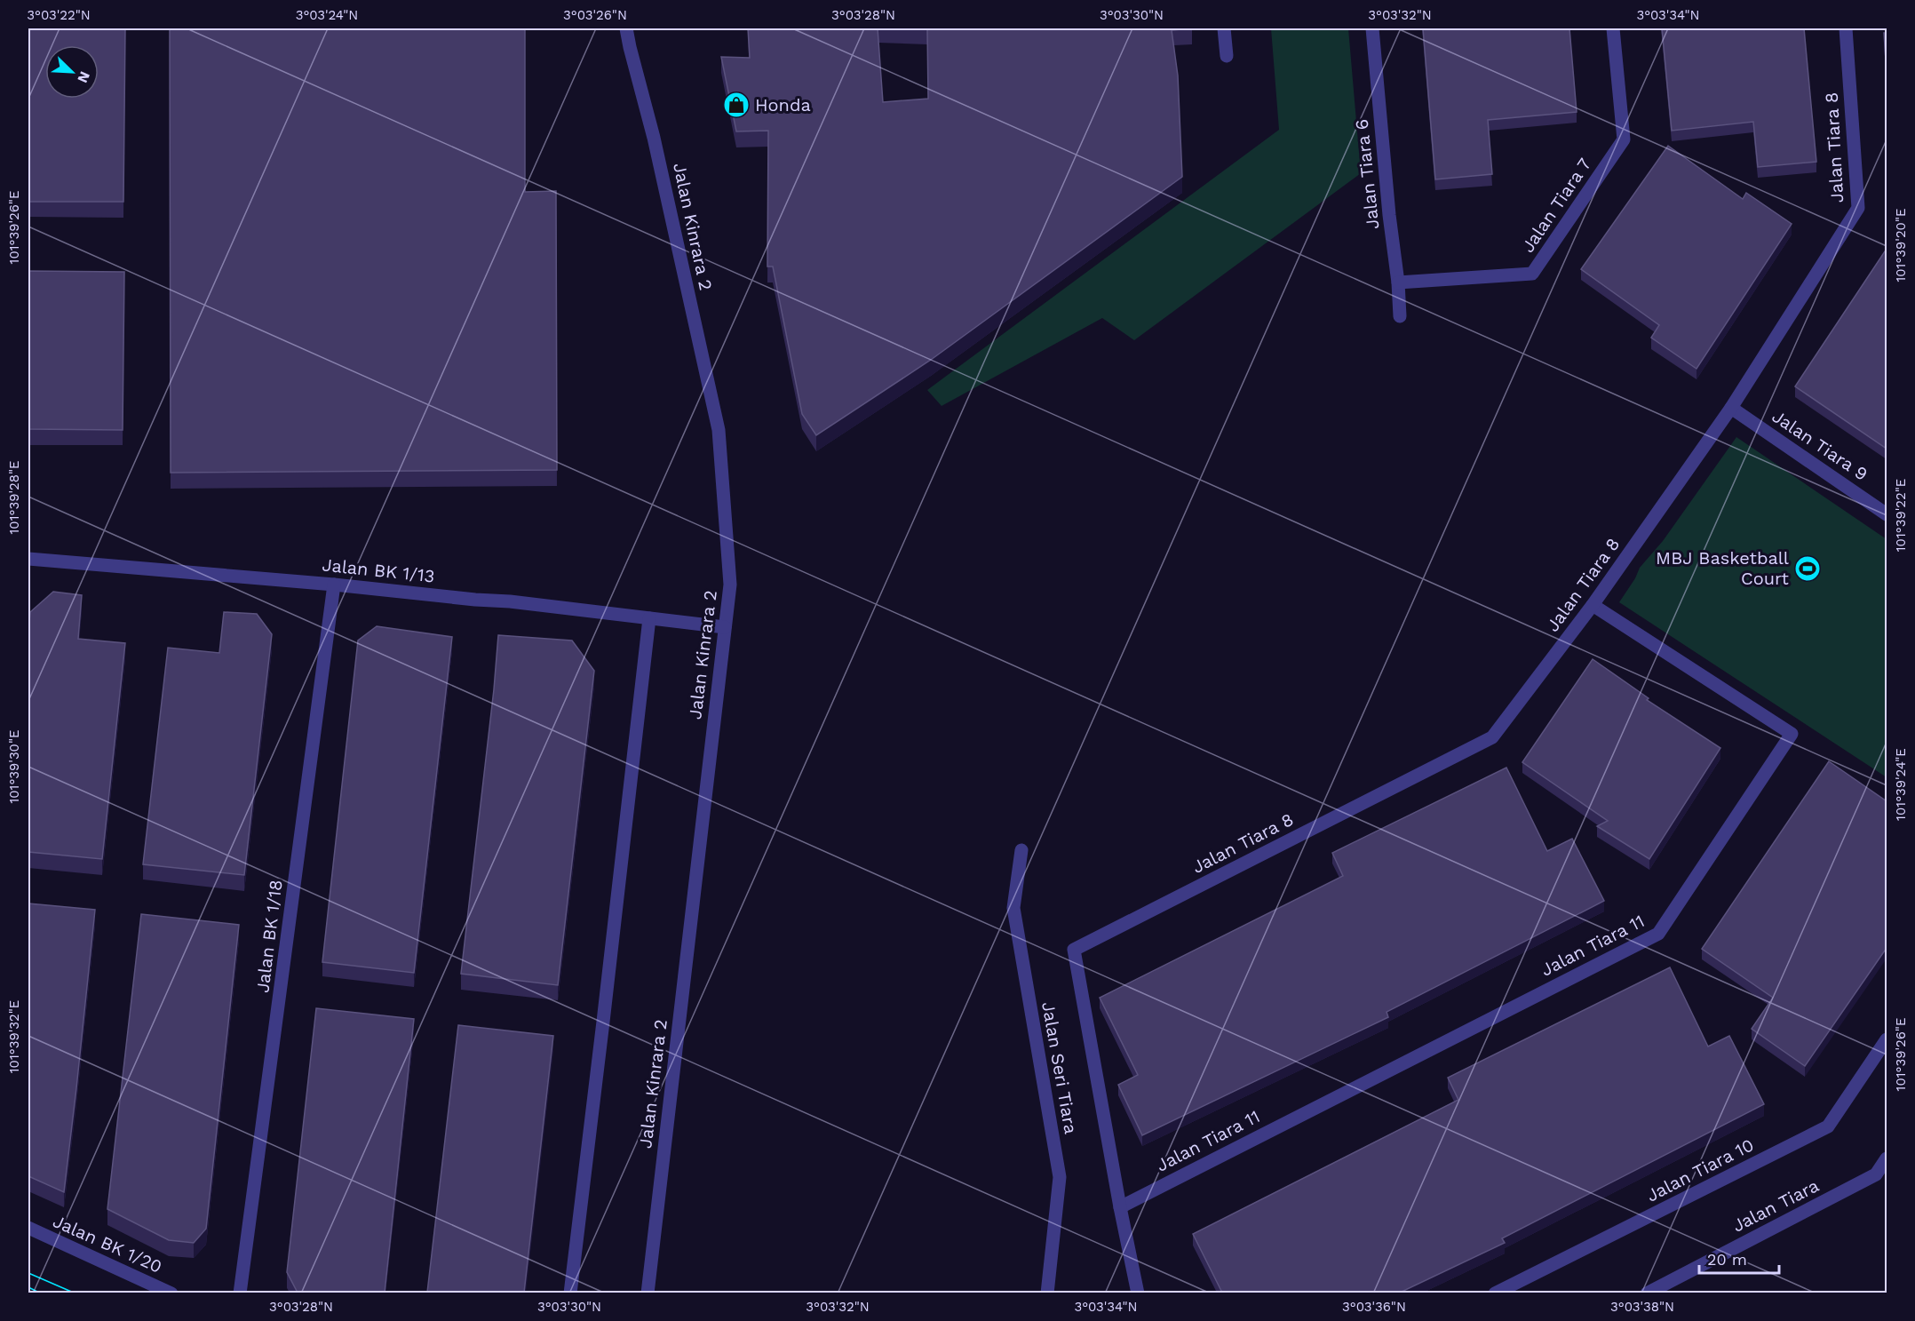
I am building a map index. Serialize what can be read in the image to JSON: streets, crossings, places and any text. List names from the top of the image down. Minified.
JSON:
{"streets":{"street":["Jalan Tiara 8","Jalan Tiara 6","Jalan Tiara 7","Jalan Kinrara 2","Jalan Tiara 9","Jalan BK 1/13","Jalan BK 1/18","Jalan Tiara 11","Jalan Seri Tiara","Jalan Tiara 10","Jalan Tiara","Jalan BK 1/20"]},"crossings":[["Jalan Tiara 8","Jalan Tiara 9"],["Jalan Tiara 8","Jalan Tiara 11"],["Jalan Tiara 6","Jalan Tiara 7"],["Jalan Kinrara 2","Jalan BK 1/13"],["Jalan BK 1/13","Jalan BK 1/18"]],"places":{"shop":["Honda"],"sports":["MBJ Basketball Court"]},"scale_bar":"20 m","north":"bottom right","coordinates":["3°03'22\"N","3°03'24\"N","3°03'26\"N","3°03'28\"N","3°03'30\"N","3°03'32\"N","3°03'34\"N","101°39'26\"E","101°39'20\"E","101°39'28\"E","101°39'22\"E","101°39'30\"E","101°39'24\"E","101°39'32\"E","3°03'36\"N","3°03'38\"N"]}
